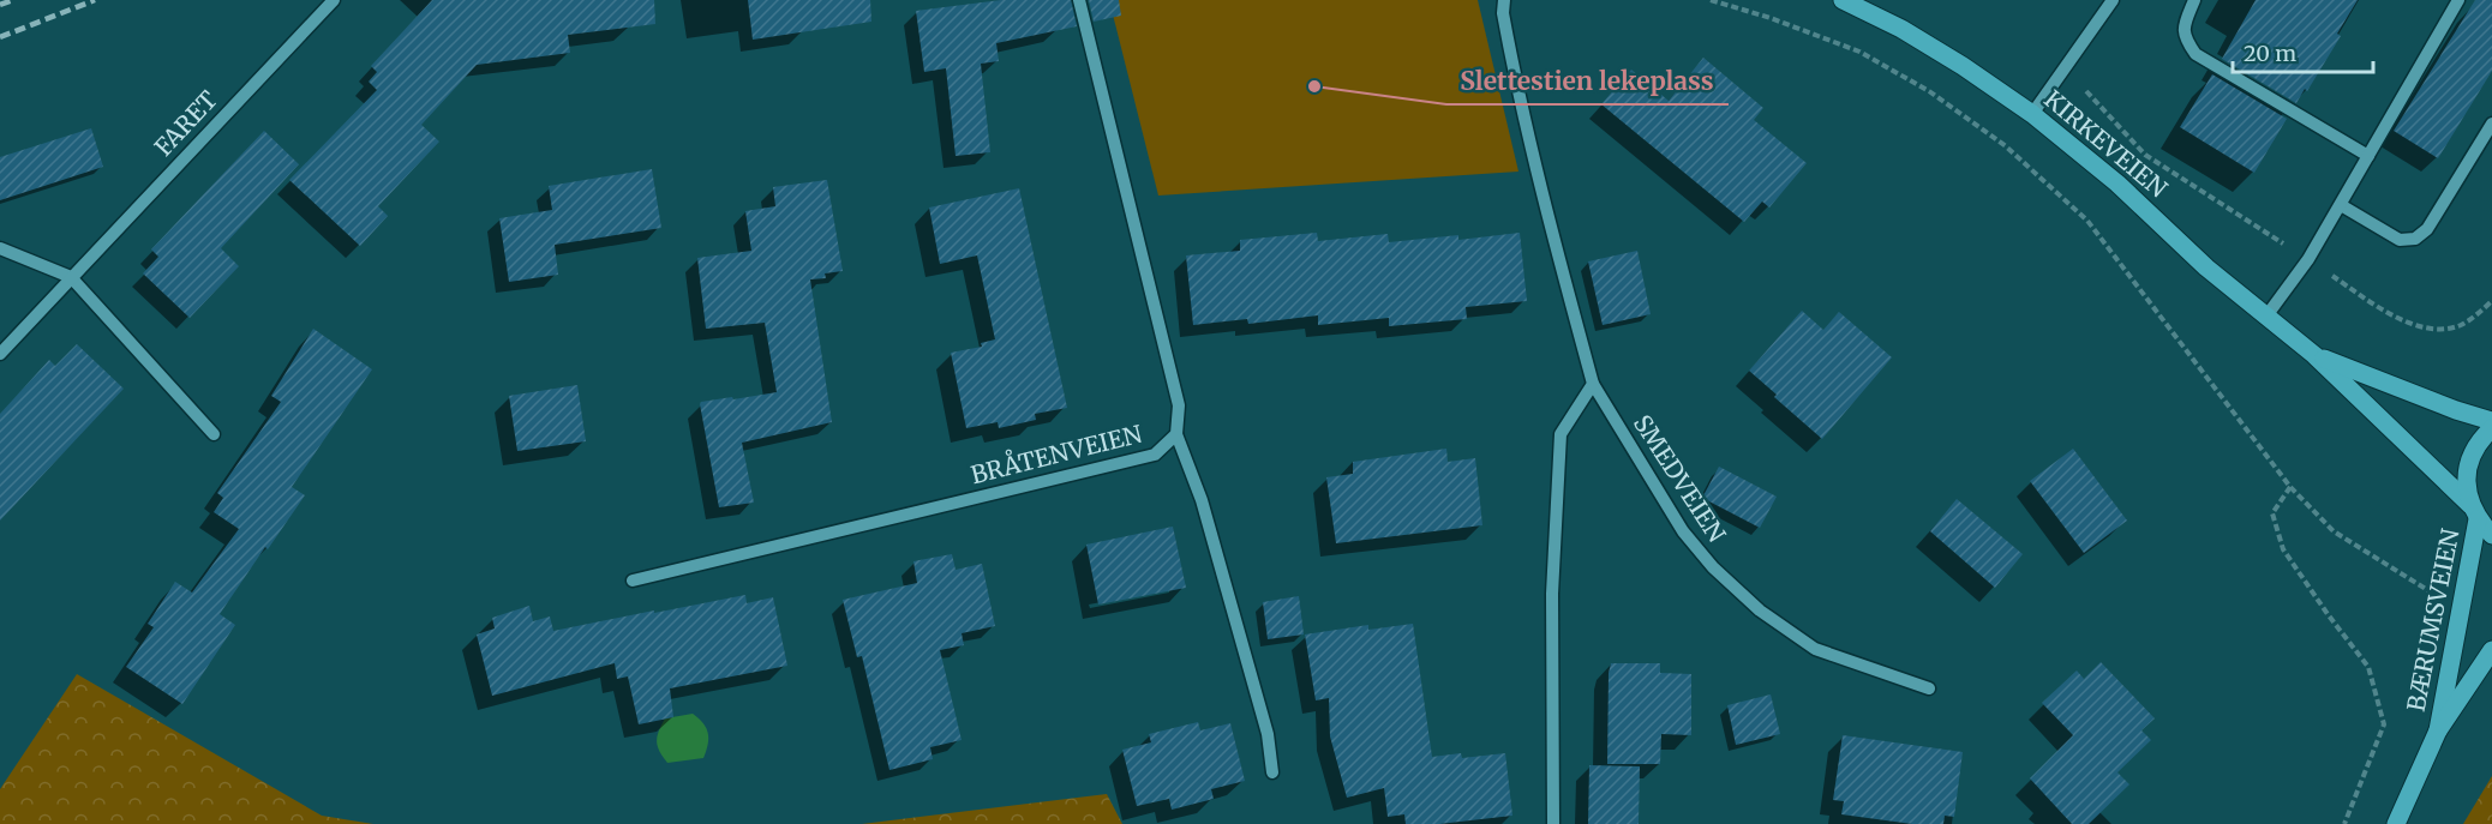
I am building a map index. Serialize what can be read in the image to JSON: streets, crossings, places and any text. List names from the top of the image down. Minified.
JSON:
{"streets":{"main road":["KIRKEVEIEN","BÆRUMSVEIEN"],"street":["FARET","BRÅTENVEIEN","SMEDVEIEN"]},"crossings":[["KIRKEVEIEN","BÆRUMSVEIEN"]],"places":["Slettestien lekeplass"],"scale_bar":"20 m"}
